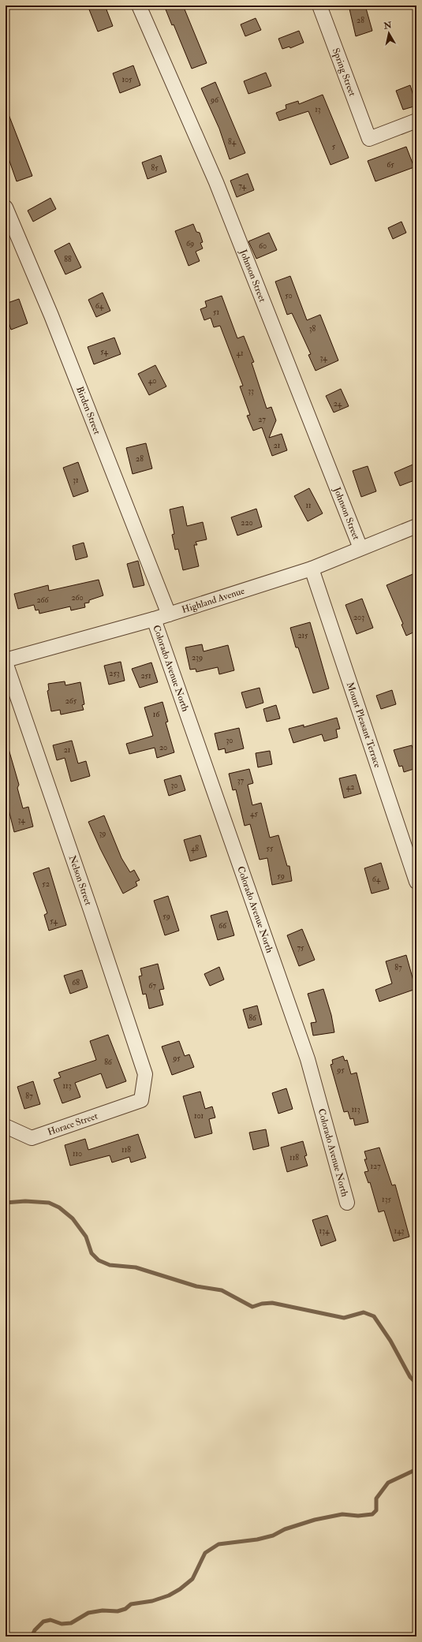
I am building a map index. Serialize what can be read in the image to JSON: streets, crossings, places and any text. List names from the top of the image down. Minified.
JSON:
{"streets":{"street":["Spring Street","Johnson Street","Birden Street","Highland Avenue","Colorado Avenue North","Mount Pleasant Terrace","Nelson Street","Horace Street"]},"crossings":[["Johnson Street","Highland Avenue"],["Birden Street","Highland Avenue"],["Highland Avenue","Colorado Avenue North"],["Highland Avenue","Mount Pleasant Terrace"],["Highland Avenue","Nelson Street"],["Nelson Street","Horace Street"]],"house_numbers":["28","105","96","13","84","5","65","85","74","69","60","88","50","64","51","38","54","41","34","40","33","24","27","21","28","31","11","220","260","266","203","215","239","253","251","265","16","30","20","21","37","30","42","45","34","39","48","55","59","64","52","59","54","66","75","87","68","67","86","95","86","95","113","87","113","101","118","110","118","127","135","134","143"],"north":"top"}
